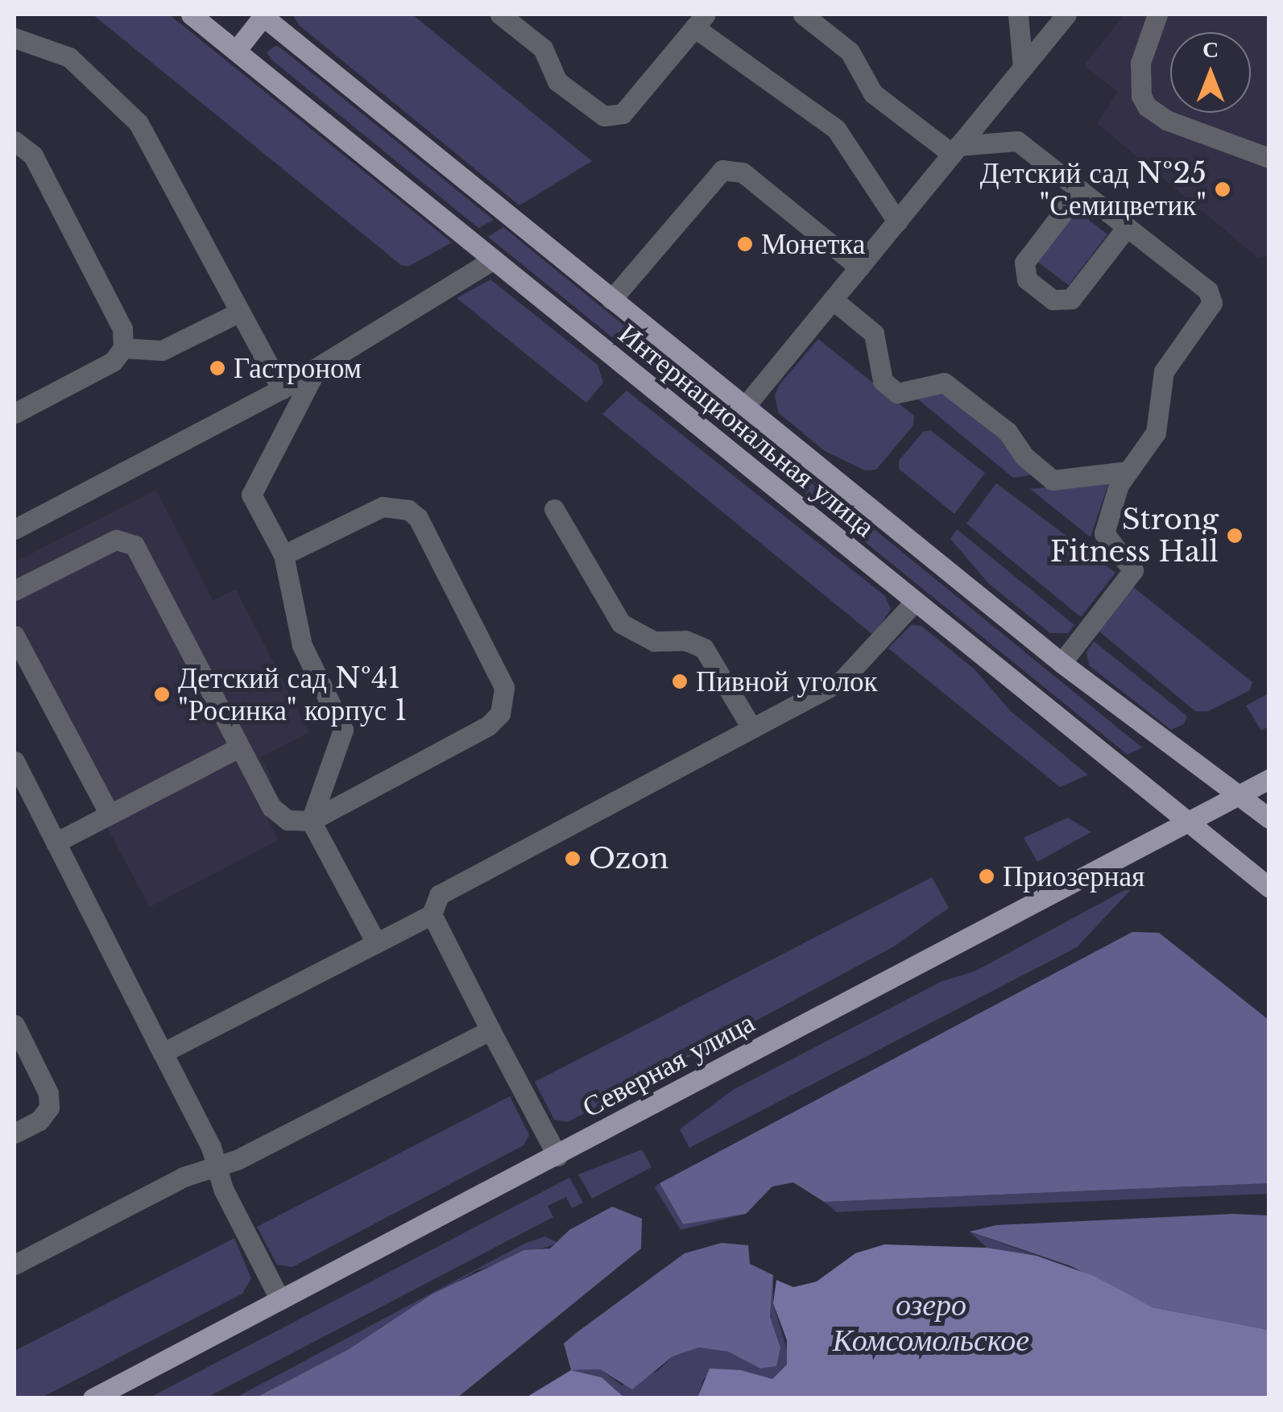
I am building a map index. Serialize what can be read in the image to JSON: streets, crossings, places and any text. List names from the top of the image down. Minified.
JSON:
{"streets":{"main road":["Интернациональная улица","Северная улица"]},"crossings":[["Интернациональная улица","Северная улица"]],"water":["озеро Комсомольское"],"places":["Детский сад №25 \"Семицветик\"","Монетка","Гастроном","Strong Fitness Hall","Пивной уголок","Детский сад №41 \"Росинка\" корпус 1","Ozon","Приозерная"],"north":"top"}
